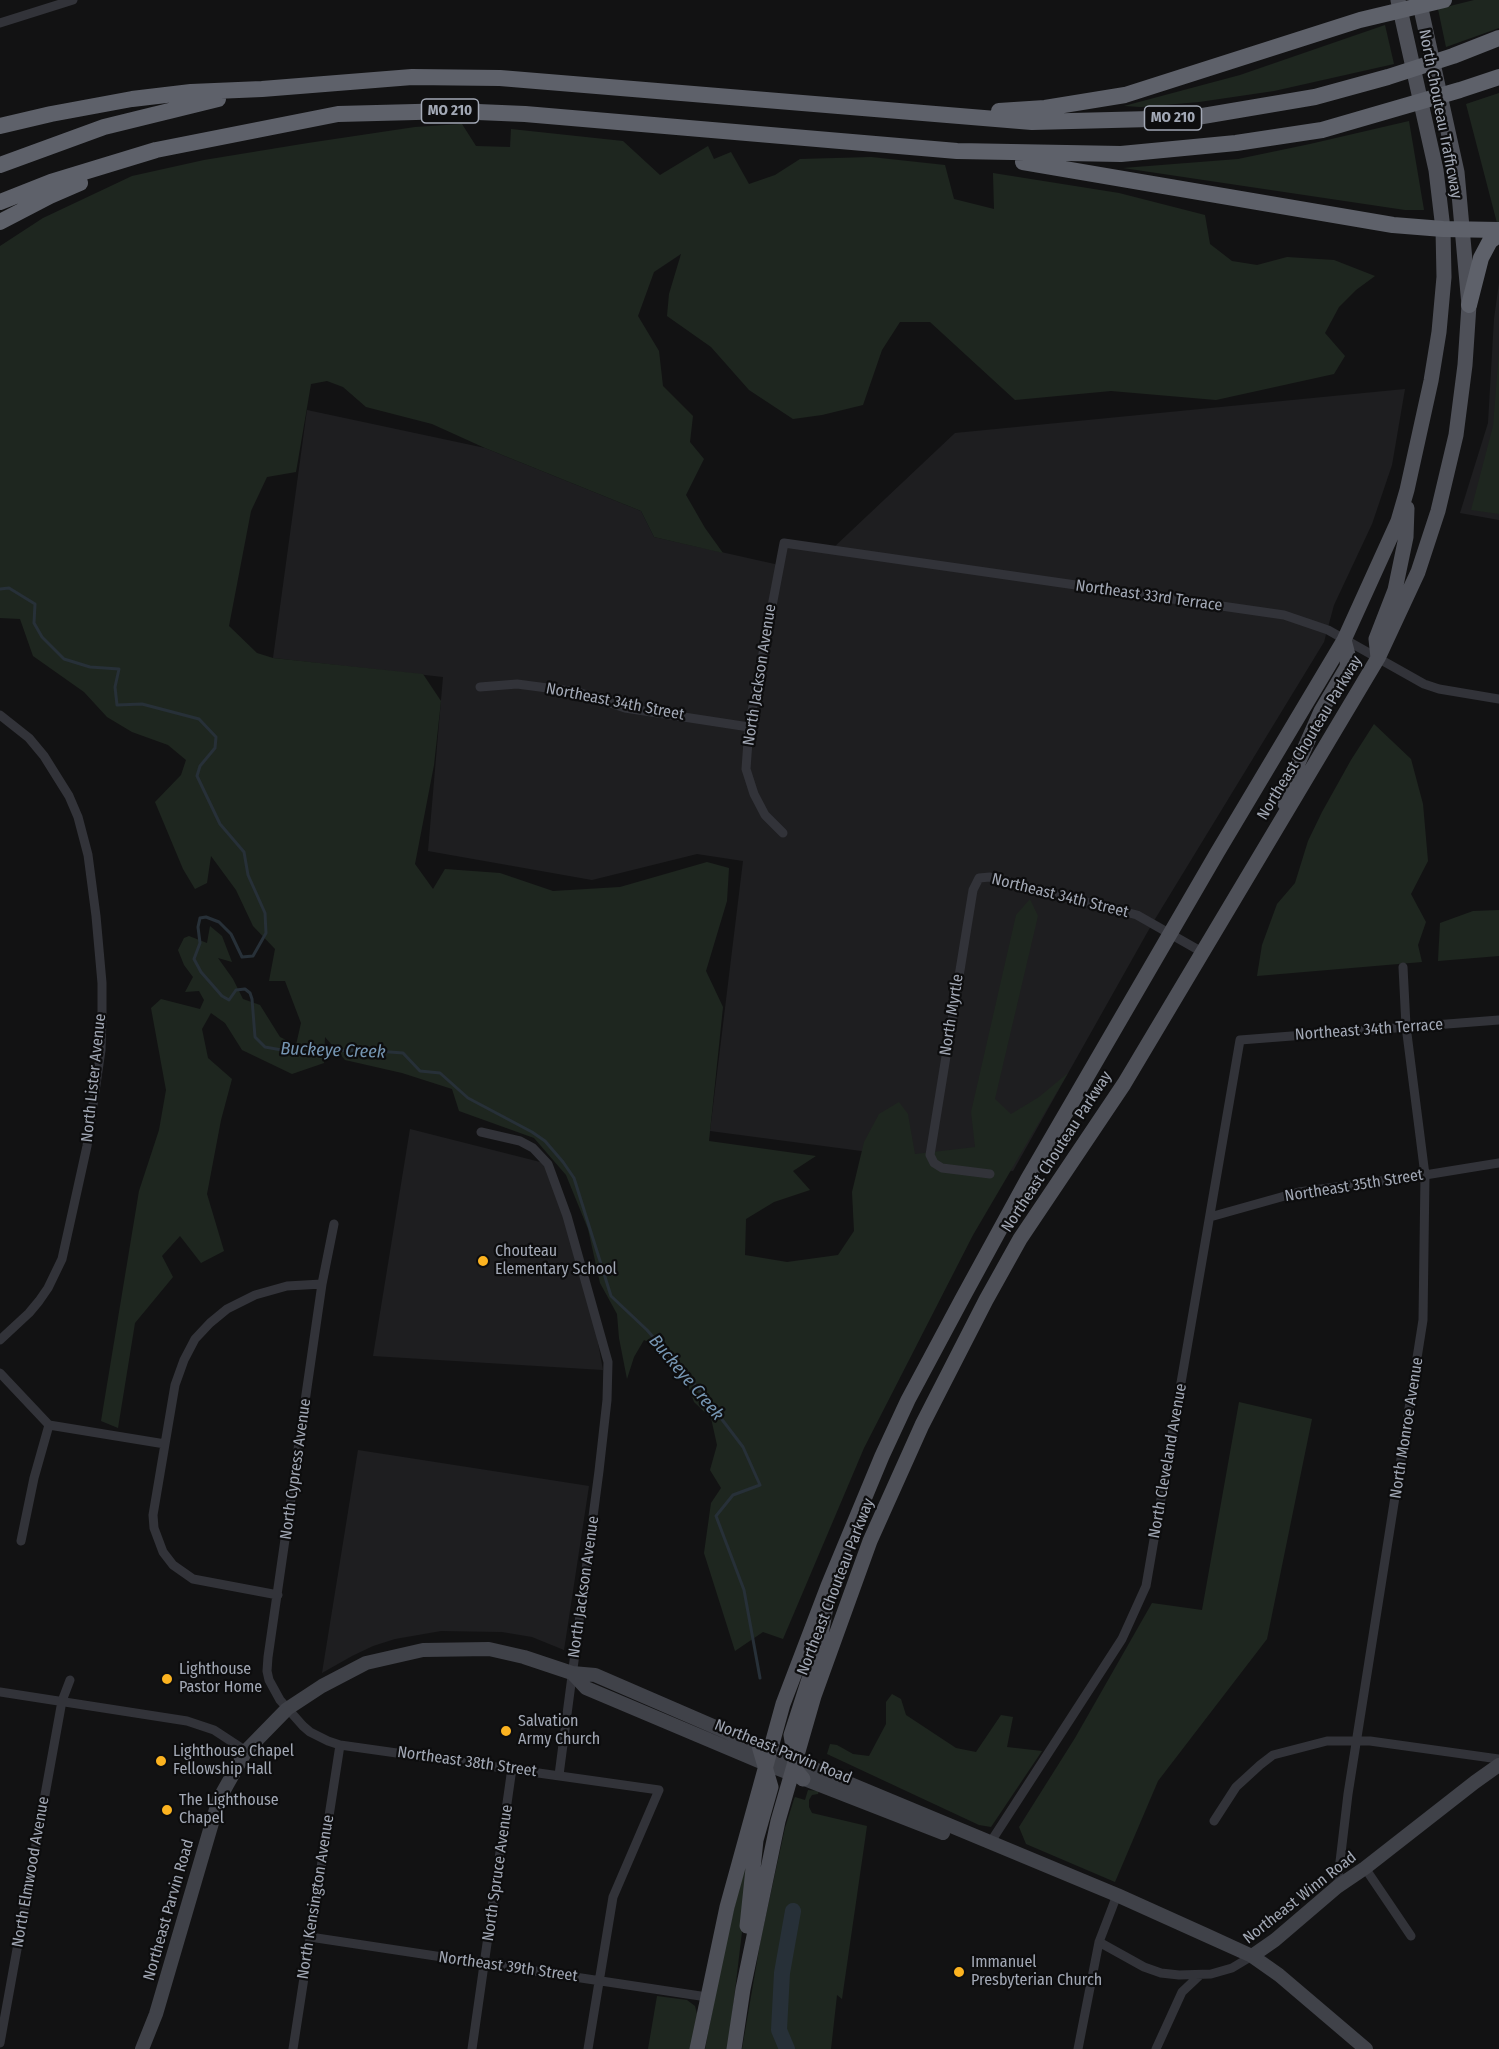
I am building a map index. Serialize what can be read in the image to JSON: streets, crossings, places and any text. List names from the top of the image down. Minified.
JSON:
{"streets":{"highway":["MO 210"],"main road":["North Chouteau Trafficway","Northeast Chouteau Parkway","Northeast Parvin Road","Northeast Winn Road"],"street":["Northeast 33rd Terrace","North Jackson Avenue","Northeast 34th Street","North Myrtle","Northeast 34th Terrace","North Lister Avenue","Northeast 35th Street","North Monroe Avenue","North Cleveland Avenue","North Cypress Avenue","Northeast 38th Street","North Elmwood Avenue","North Spruce Avenue","North Kensington Avenue","Northeast 39th Street"]},"crossings":[["North Chouteau Trafficway","Northeast Chouteau Parkway"],["Northeast 33rd Terrace","North Jackson Avenue"],["Northeast 33rd Terrace","Northeast Chouteau Parkway"],["North Jackson Avenue","Northeast 34th Street"],["North Jackson Avenue","Northeast Parvin Road"],["North Jackson Avenue","Northeast 38th Street"],["Northeast 34th Street","Northeast Chouteau Parkway"],["Northeast 34th Street","North Myrtle"],["Northeast Chouteau Parkway","Northeast Parvin Road"],["Northeast Chouteau Parkway","Northeast 39th Street"],["Northeast 34th Terrace","North Monroe Avenue"],["Northeast 34th Terrace","North Cleveland Avenue"],["Northeast 35th Street","North Monroe Avenue"],["Northeast 35th Street","North Cleveland Avenue"],["North Monroe Avenue","Northeast Winn Road"],["North Cleveland Avenue","Northeast Parvin Road"],["North Cypress Avenue","Northeast Parvin Road"],["North Cypress Avenue","Northeast 38th Street"],["Northeast Parvin Road","Northeast 38th Street"],["Northeast Parvin Road","Northeast Winn Road"],["Northeast 38th Street","North Spruce Avenue"],["Northeast 38th Street","North Kensington Avenue"],["Northeast 38th Street","Northeast 39th Street"],["North Spruce Avenue","Northeast 39th Street"],["North Kensington Avenue","Northeast 39th Street"]],"water":["Buckeye Creek"],"places":["Chouteau Elementary School","Lighthouse Pastor Home","Salvation Army Church","Lighthouse Chapel Fellowship Hall","The Lighthouse Chapel","Immanuel Presbyterian Church"]}
